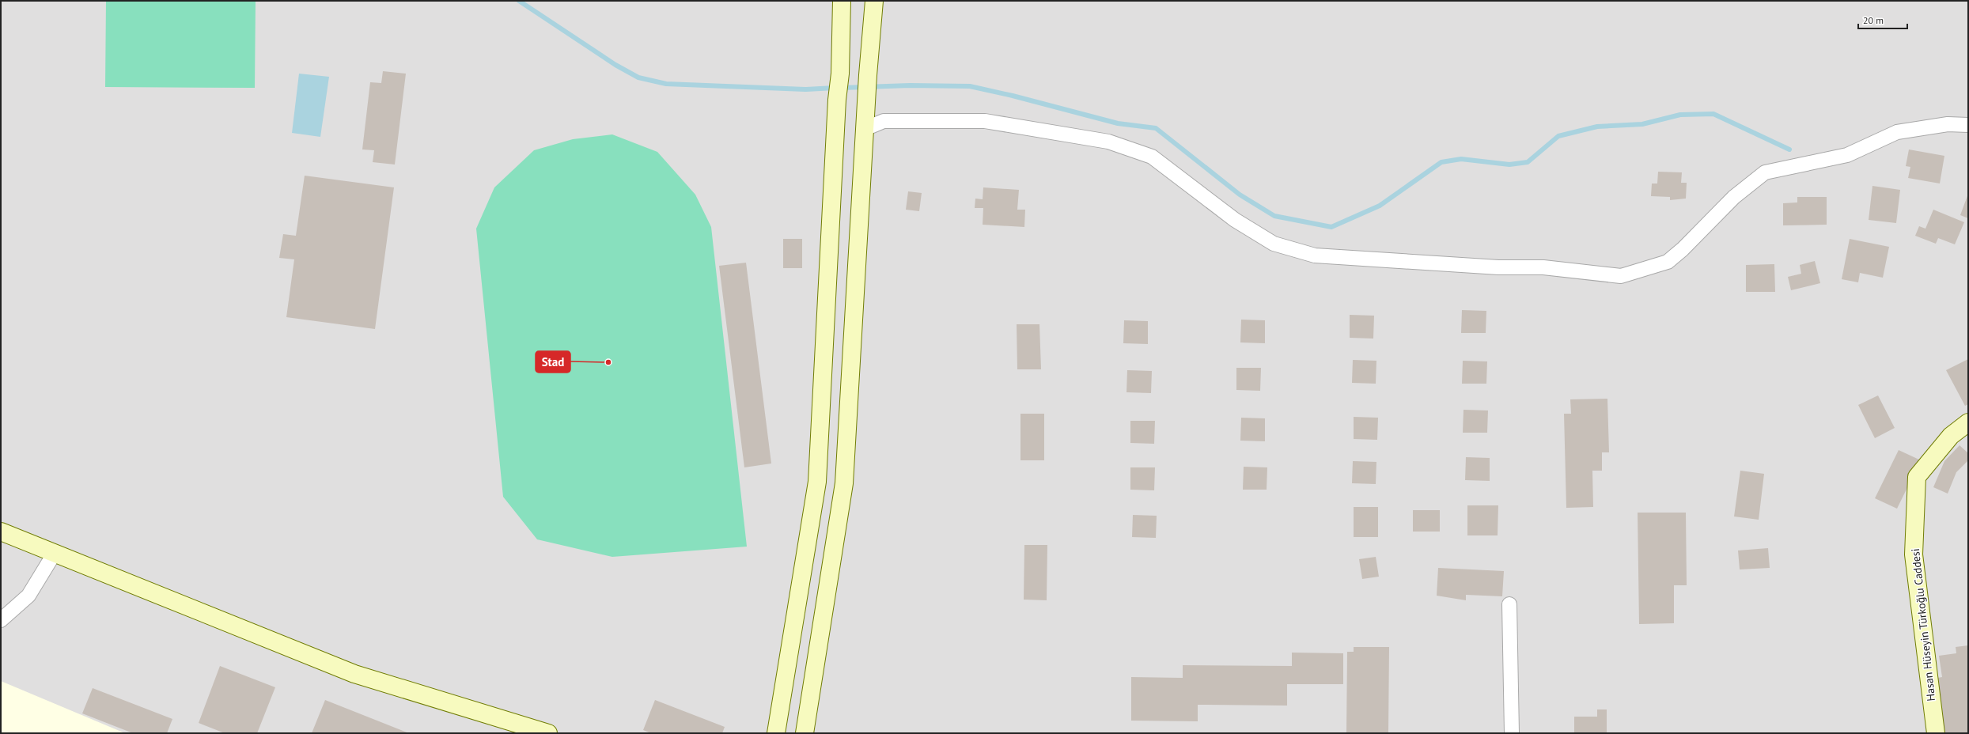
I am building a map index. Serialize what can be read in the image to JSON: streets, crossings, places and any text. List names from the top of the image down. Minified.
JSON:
{"streets":{"street":["Hasan Hüseyin Türkoğlu Caddesi"]},"places":["Stad"],"scale_bar":"20 m"}
